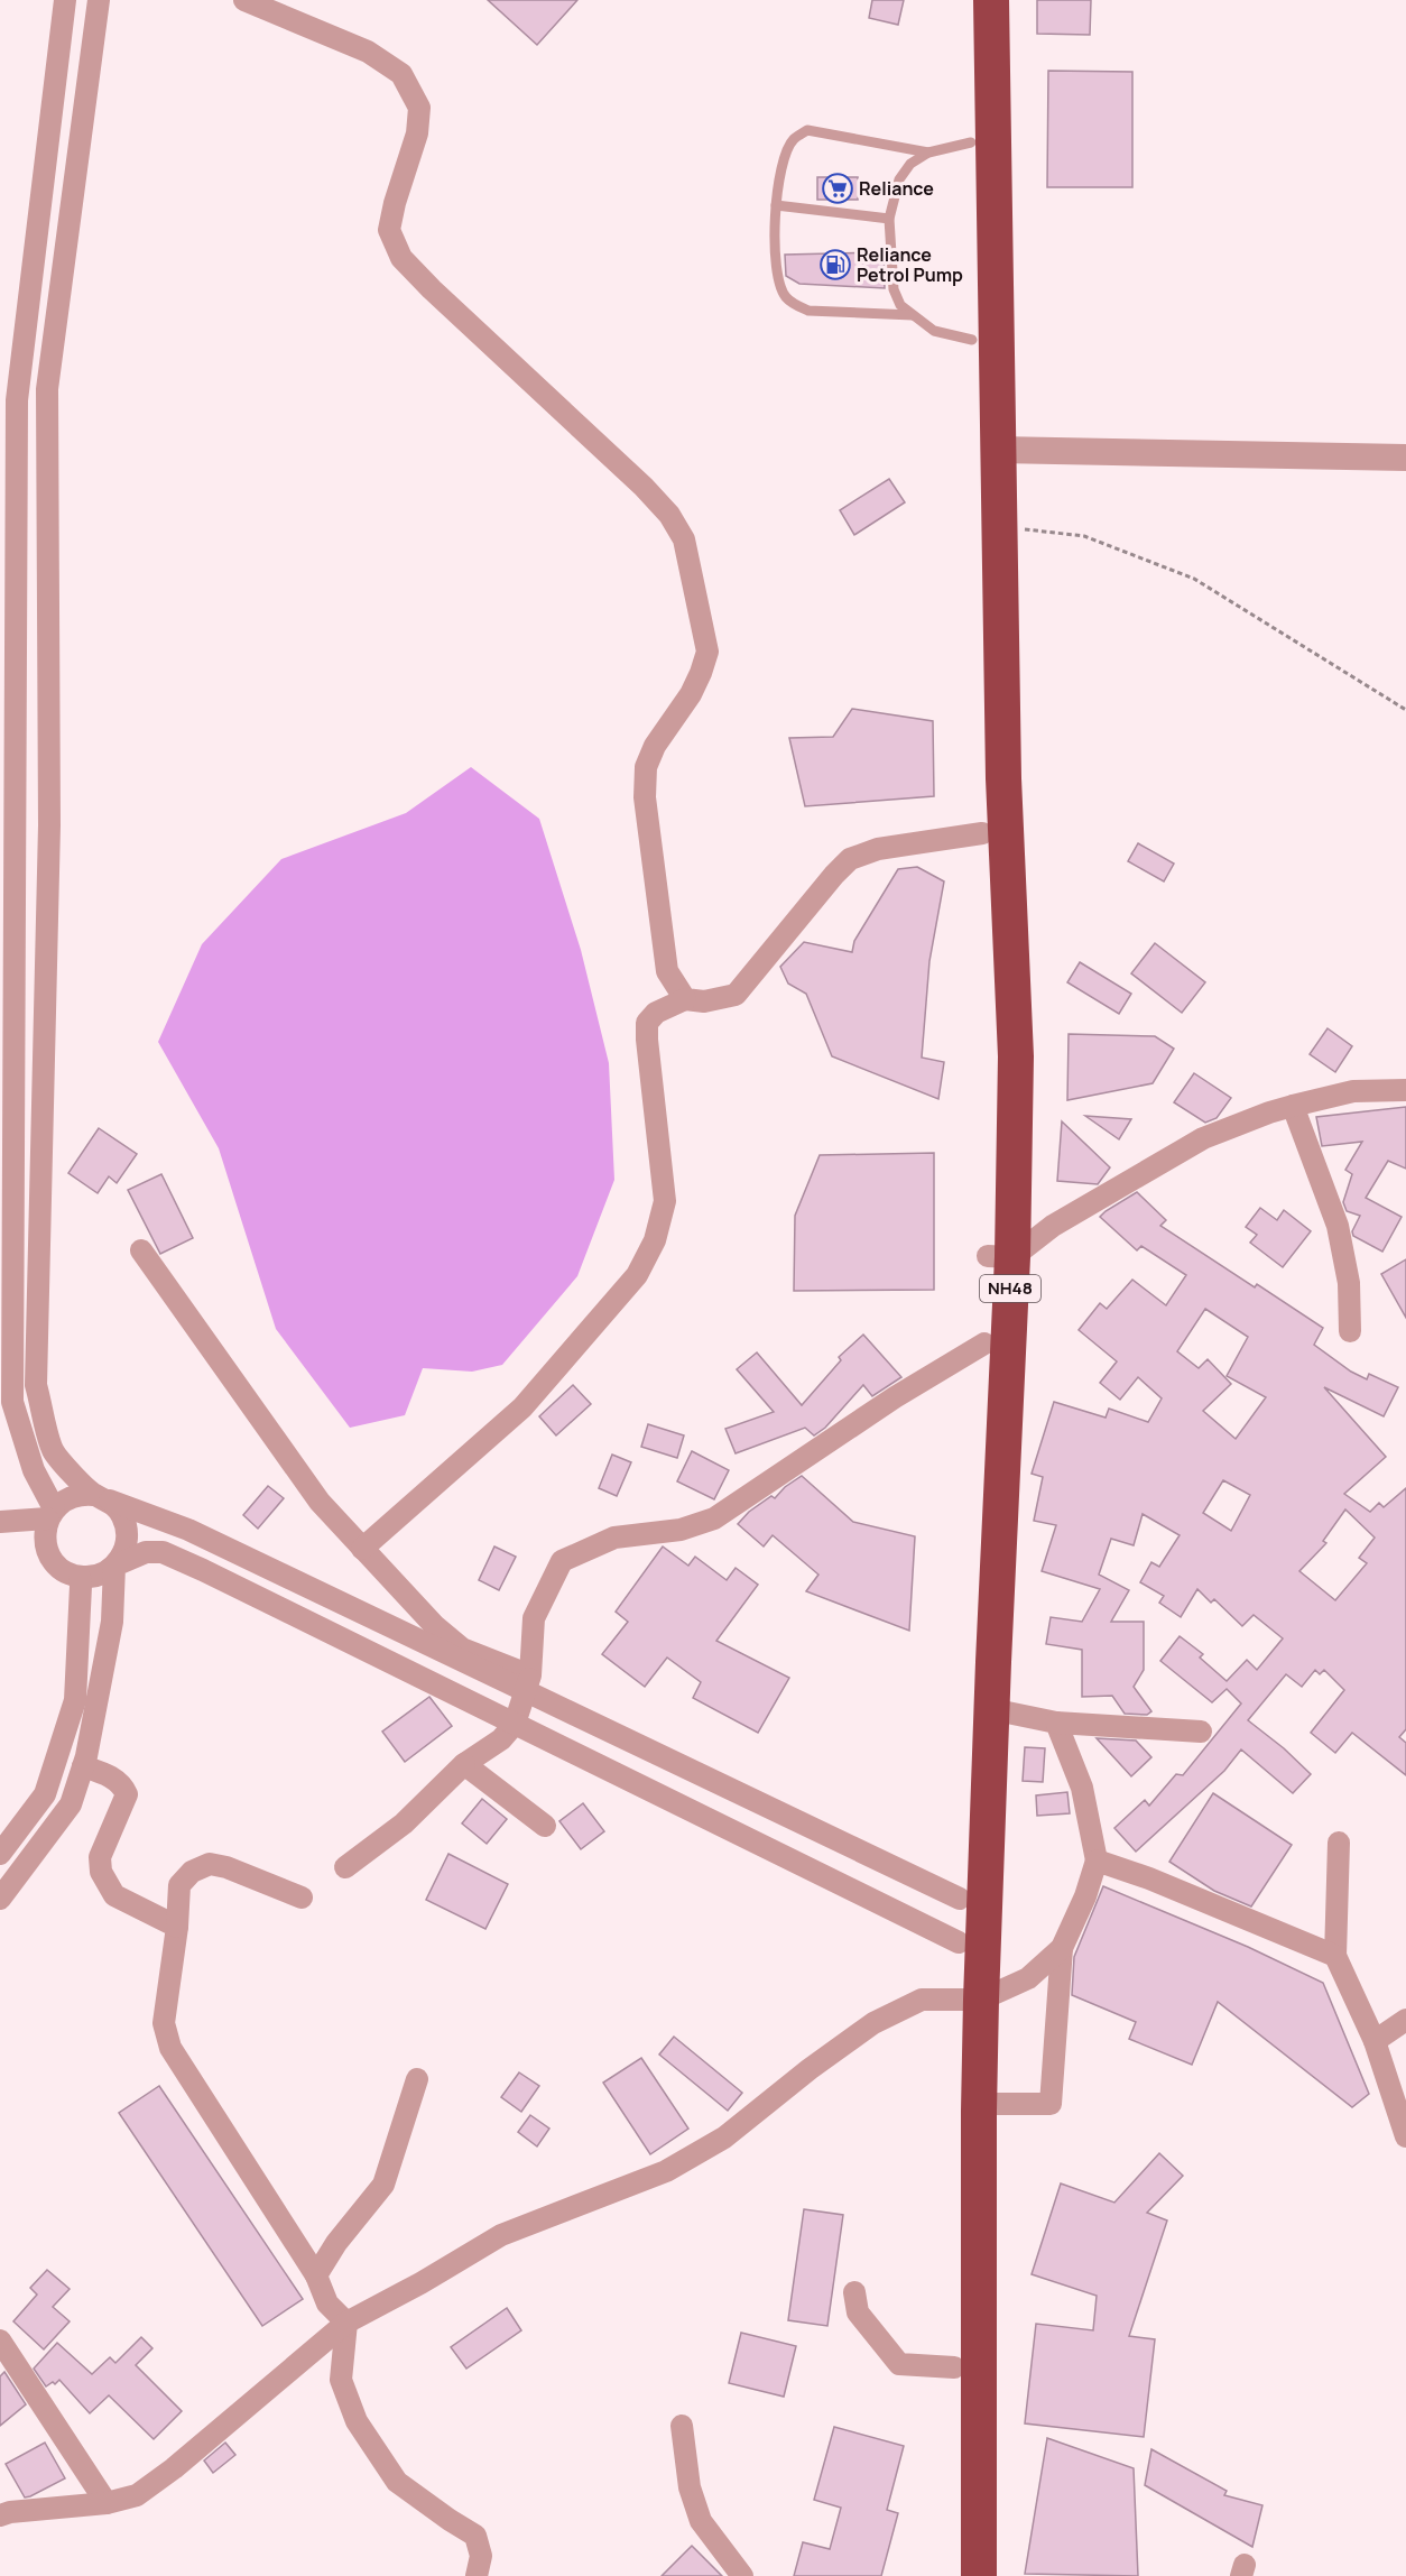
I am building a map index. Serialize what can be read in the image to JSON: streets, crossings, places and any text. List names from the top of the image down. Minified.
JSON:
{"streets":{"highway":["NH48"]},"places":{"supermarket":["Reliance"],"fuel station":["Reliance Petrol Pump"]}}
